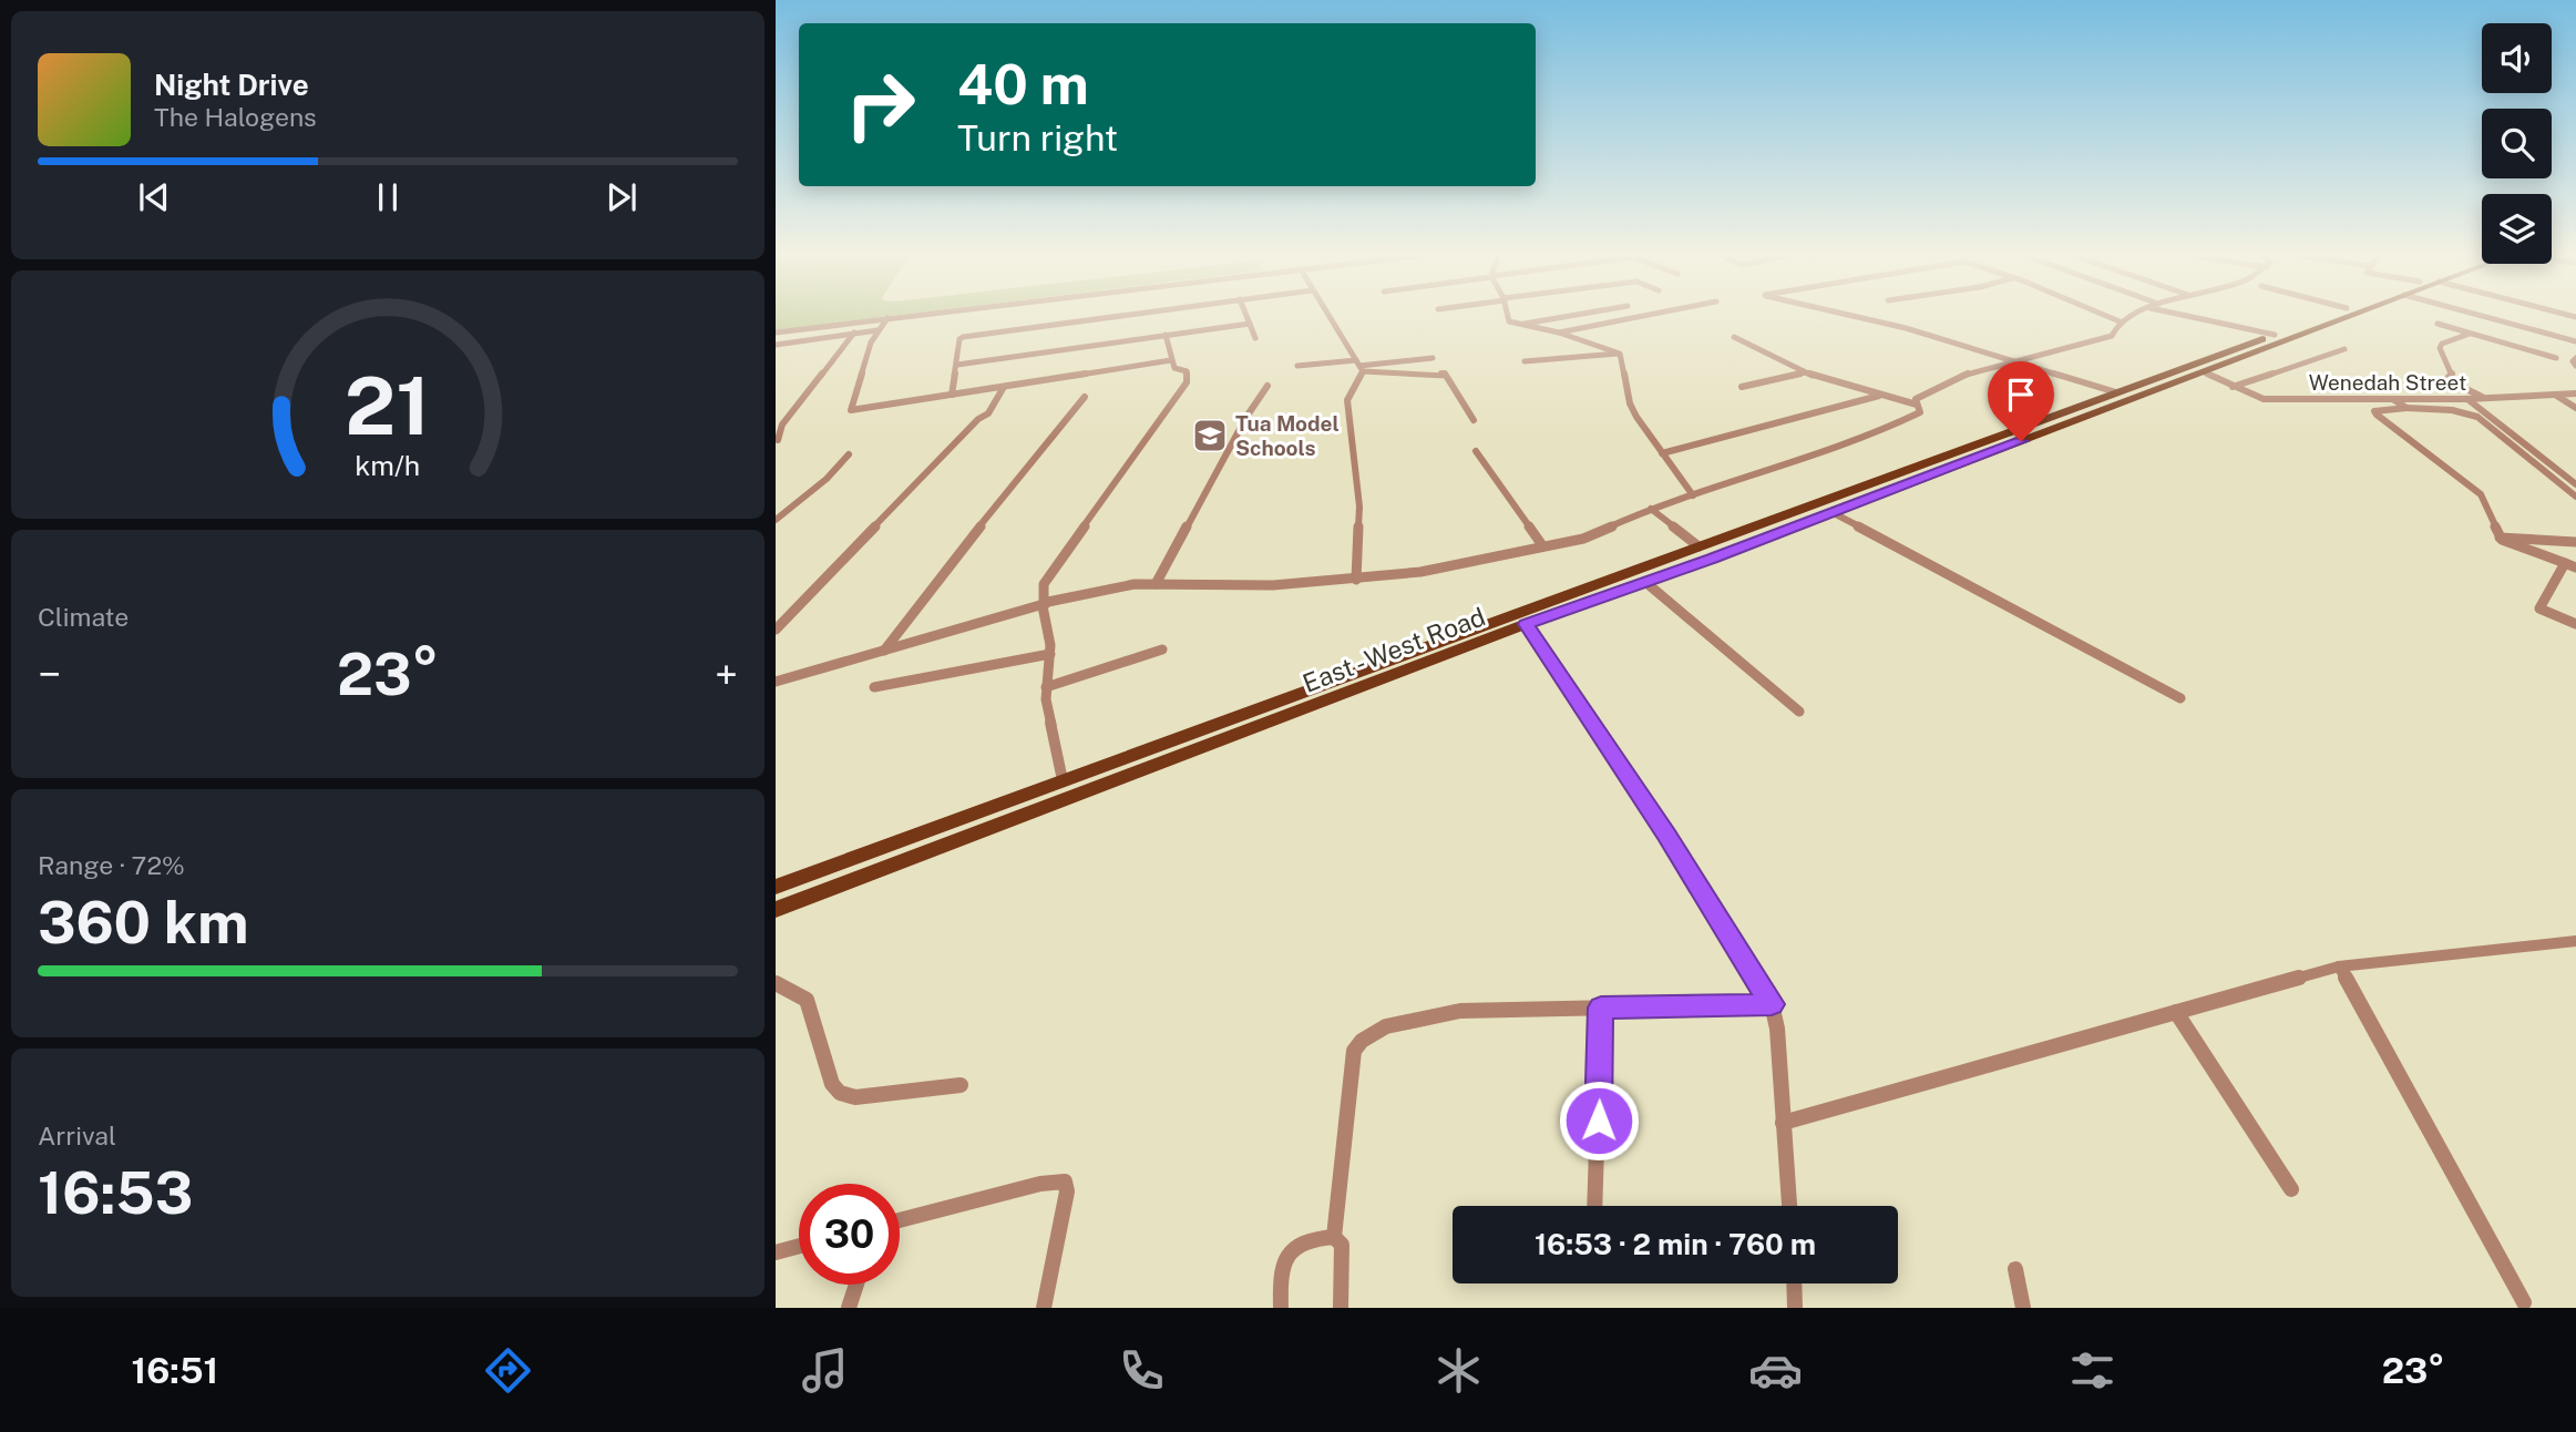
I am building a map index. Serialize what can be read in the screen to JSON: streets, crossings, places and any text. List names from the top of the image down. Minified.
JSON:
{"streets":{"main road":["East - West Road"],"street":["Wenedah Street"]},"crossings":[["Wenedah Street","East - West Road"]],"places":{"school or university":["Tua Model Schools"]},"page":{"turn":["40 m","Turn right"],"song":["Night Drive","The Halogens"],"tile":["Climate",["Range · 72%","360 km"],["Arrival","16:53"]],"heat":["−","23°","+"],"limit":"30","trip":"16:53 · 2 min · 760 m","tabs":["16:51","23°"],"gauge":["21","km/h"]}}
